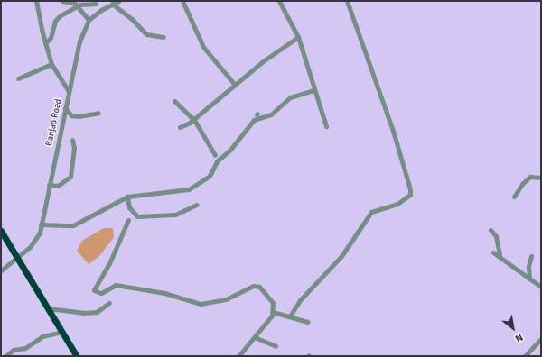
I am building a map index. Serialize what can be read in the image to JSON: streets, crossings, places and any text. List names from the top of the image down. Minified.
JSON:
{"streets":{"street":["Banjao Road"]},"north":"bottom right"}
